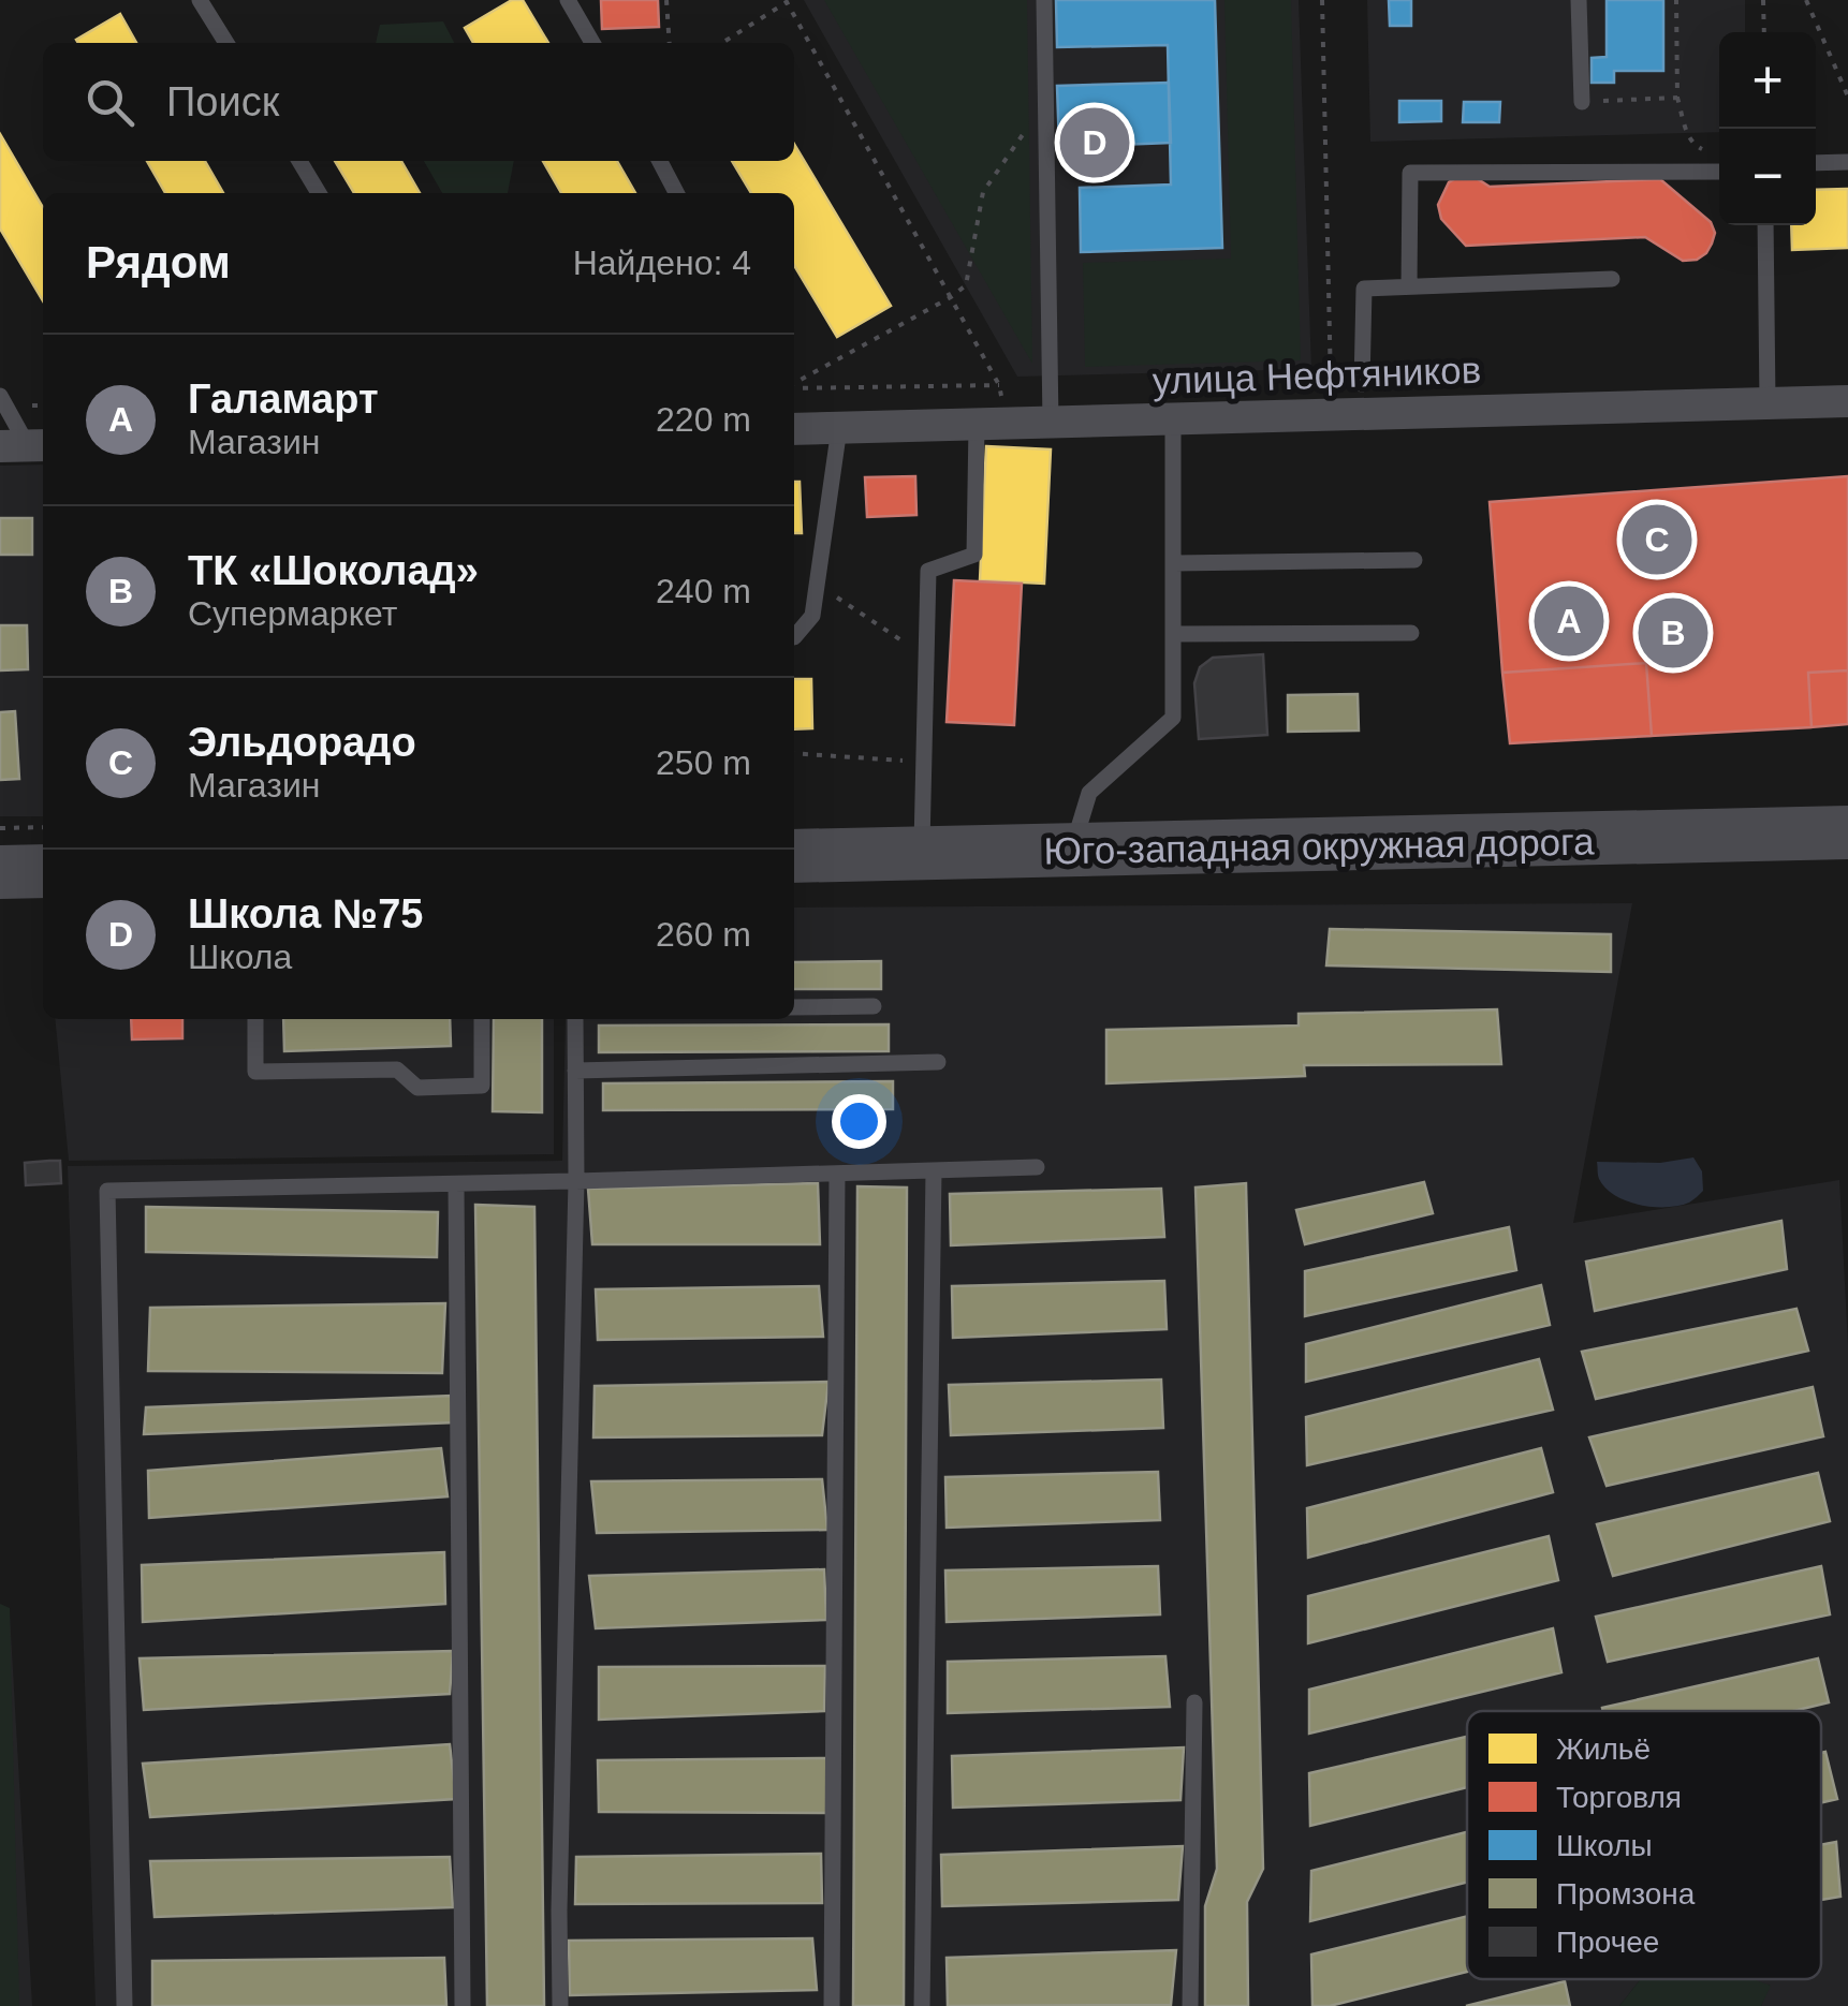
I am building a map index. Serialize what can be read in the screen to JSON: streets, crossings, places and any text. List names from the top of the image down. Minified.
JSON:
{"streets":{"highway":["Юго-западная окружная дорога"],"street":["улица Нефтяников"]},"legend":["Жильё","Торговля","Школы","Промзона","Прочее"],"page":{"map_buttons":["+","−"],"search":"Поиск","pins":["D","C","A","B"],"heading":["Рядом","Найдено: 4"],"list":[{"mark":"A","name":"Галамарт","note":"Магазин","value":"220 m"},{"mark":"B","name":"ТК «Шоколад»","note":"Супермаркет","value":"240 m"},{"mark":"C","name":"Эльдорадо","note":"Магазин","value":"250 m"},{"mark":"D","name":"Школа №75","note":"Школа","value":"260 m"}]}}
